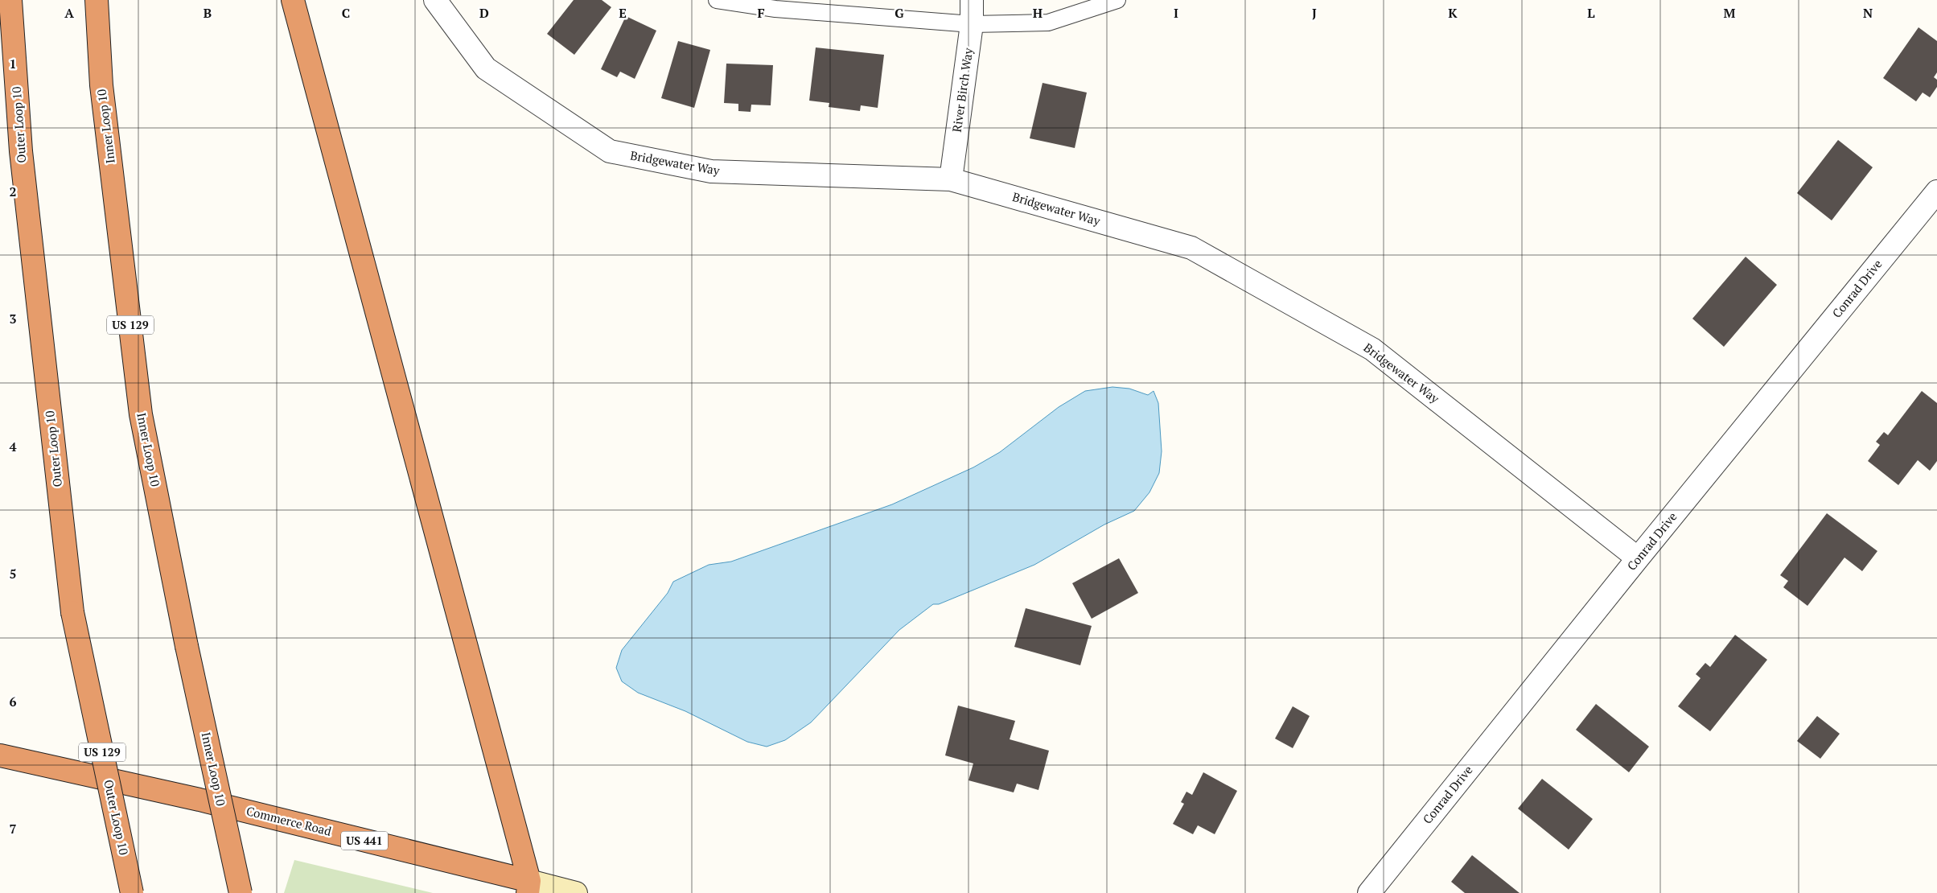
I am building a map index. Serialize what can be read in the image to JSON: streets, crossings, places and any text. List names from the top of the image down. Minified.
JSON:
{"streets":{"highway":["Outer Loop 10","Inner Loop 10","US 129","Commerce Road","US 441"],"street":["River Birch Way","Bridgewater Way","Conrad Drive"]},"crossings":[["River Birch Way","Bridgewater Way"],["Bridgewater Way","Conrad Drive"]],"grid":{"columns":["A","B","C","D","E","F","G","H","I","J","K","L","M","N"],"rows":["1","2","3","4","5","6","7"]}}
